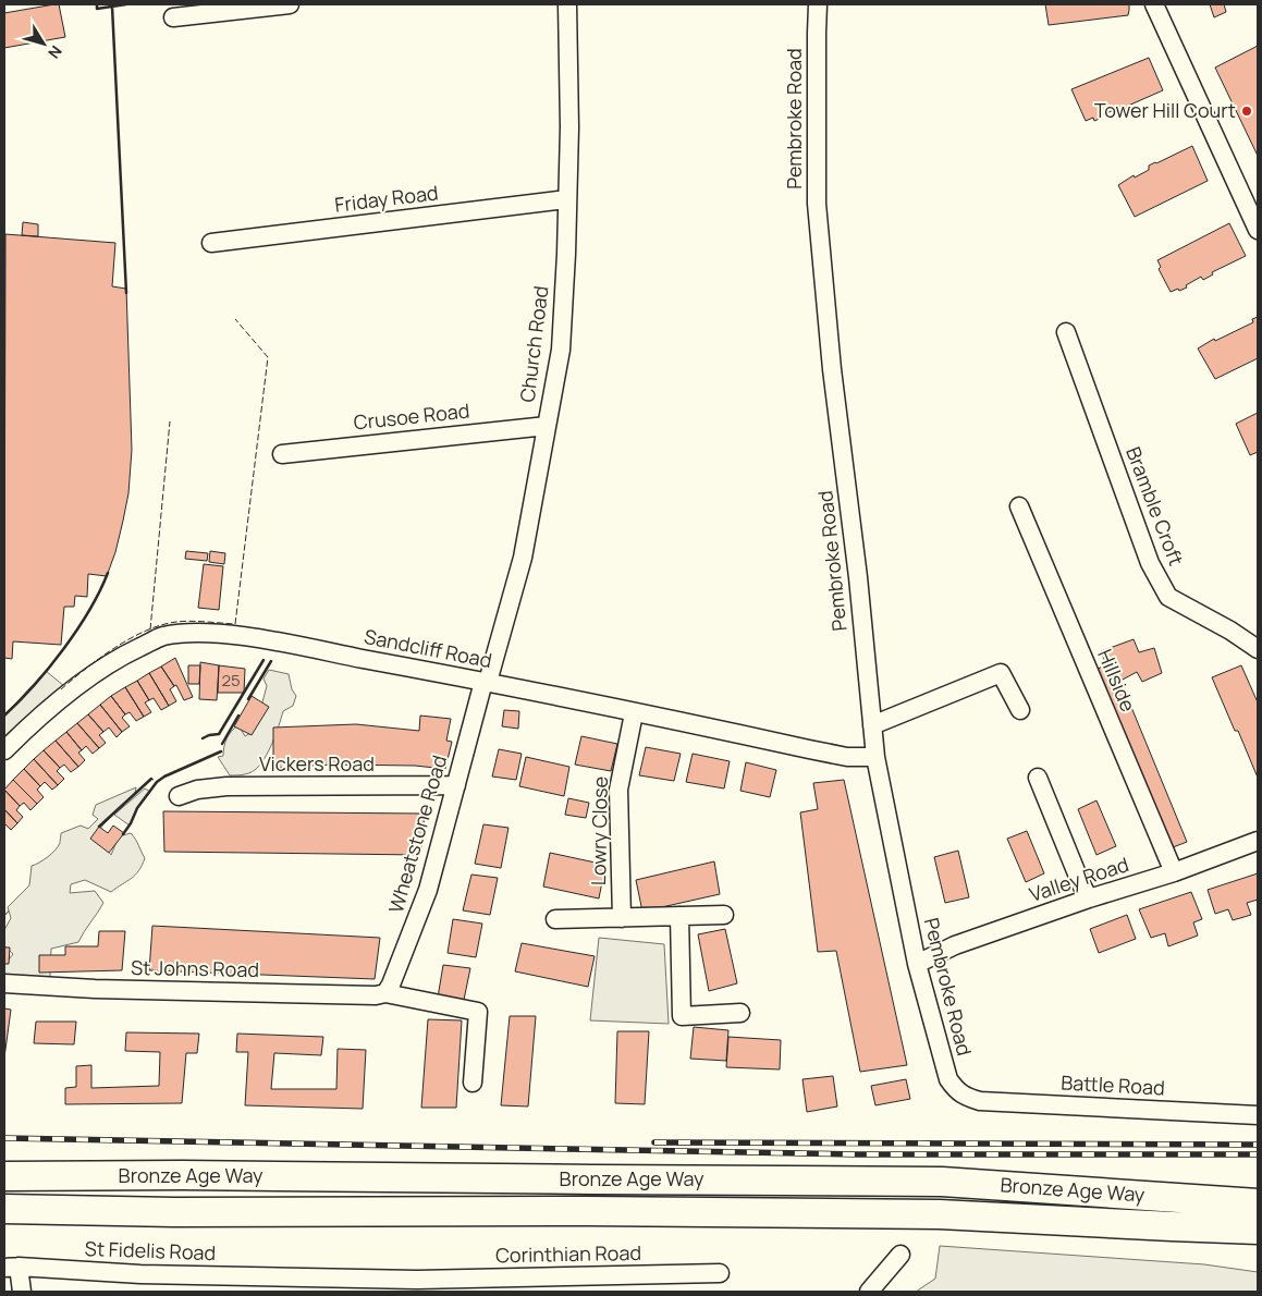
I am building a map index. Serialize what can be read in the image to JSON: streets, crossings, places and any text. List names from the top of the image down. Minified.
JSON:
{"streets":{"main road":["Bronze Age Way"],"street":["Pembroke Road","Friday Road","Church Road","Crusoe Road","Bramble Croft","Sandcliff Road","Hillside","Vickers Road","Lowry Close","Wheatstone Road","Valley Road","St Johns Road","Battle Road","St Fidelis Road","Corinthian Road"]},"crossings":[["Pembroke Road","Sandcliff Road"],["Pembroke Road","Valley Road"],["Pembroke Road","Battle Road"],["Friday Road","Church Road"],["Church Road","Crusoe Road"],["Church Road","Sandcliff Road"],["Church Road","Wheatstone Road"],["Sandcliff Road","Lowry Close"],["Sandcliff Road","Wheatstone Road"],["Hillside","Valley Road"],["Vickers Road","Wheatstone Road"],["Wheatstone Road","St Johns Road"],["St Fidelis Road","Corinthian Road"]],"places":["Tower Hill Court"],"house_numbers":["25"],"north":"bottom right"}
